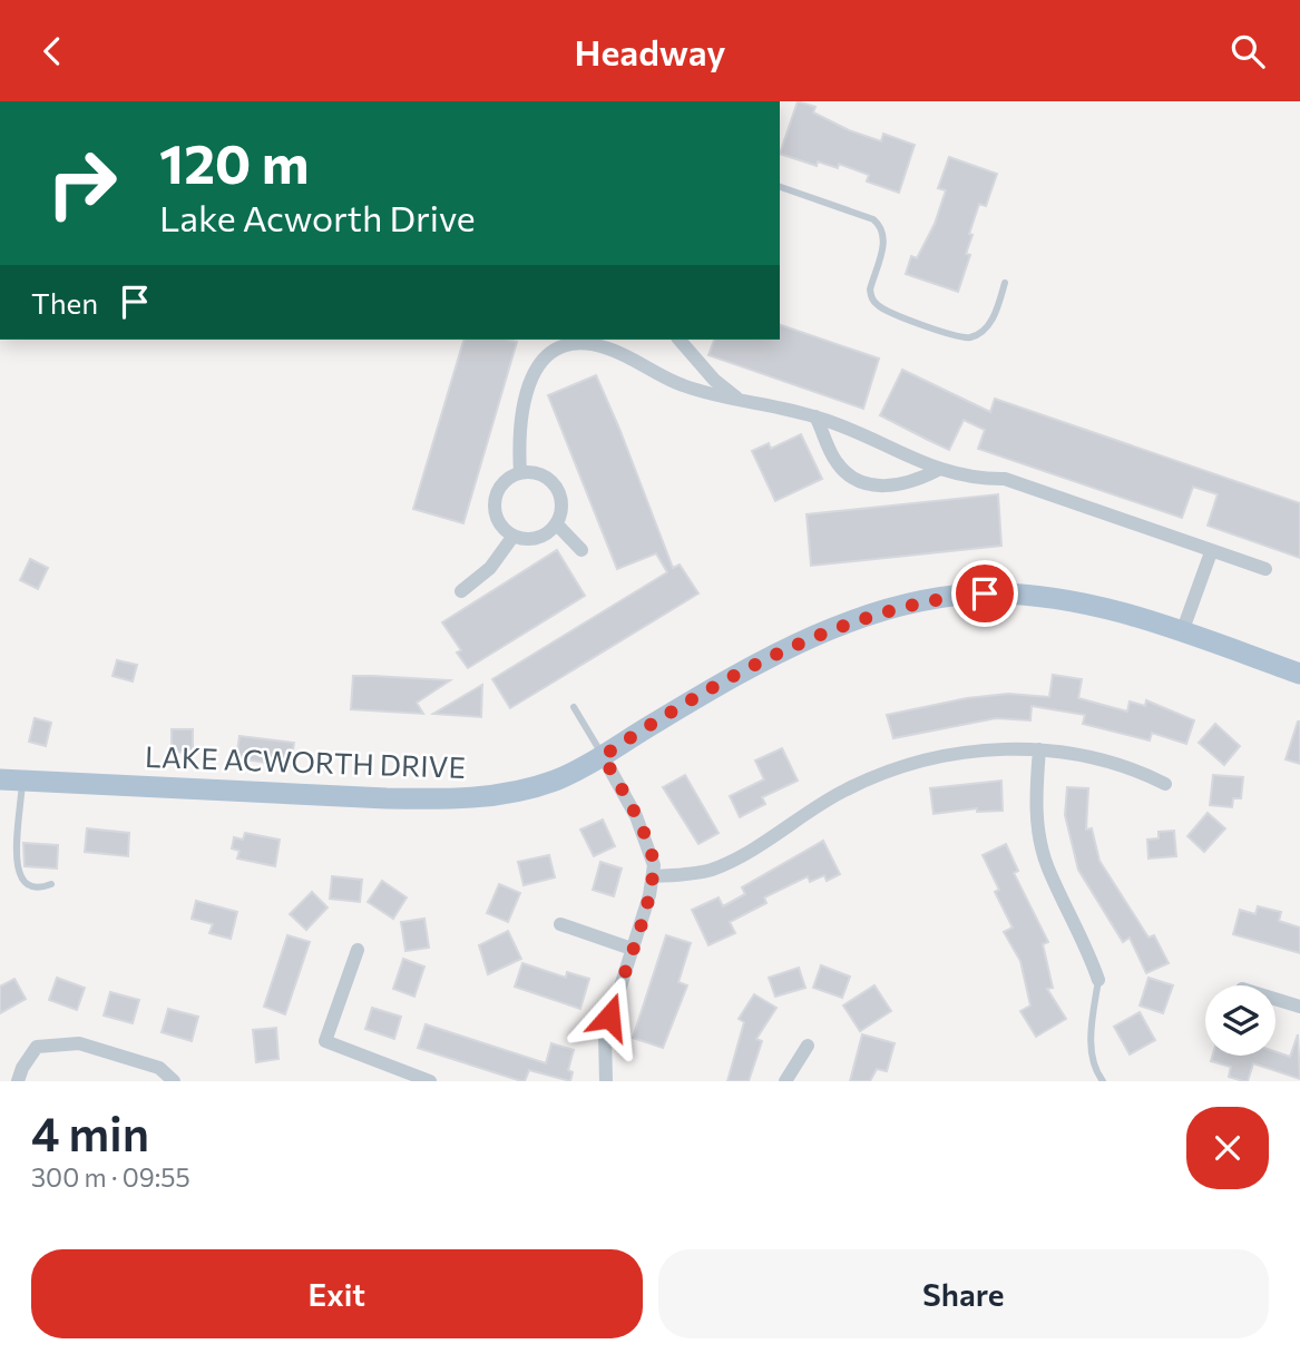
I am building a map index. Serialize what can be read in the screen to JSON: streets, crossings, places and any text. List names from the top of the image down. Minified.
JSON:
{"streets":{"main road":["LAKE ACWORTH DRIVE"]},"page":{"header":"Headway","turn":["120 m","Lake Acworth Drive"],"then":"Then","heading":["4 min","300 m · 09:55"],"buttons":["Exit","Share"]}}
